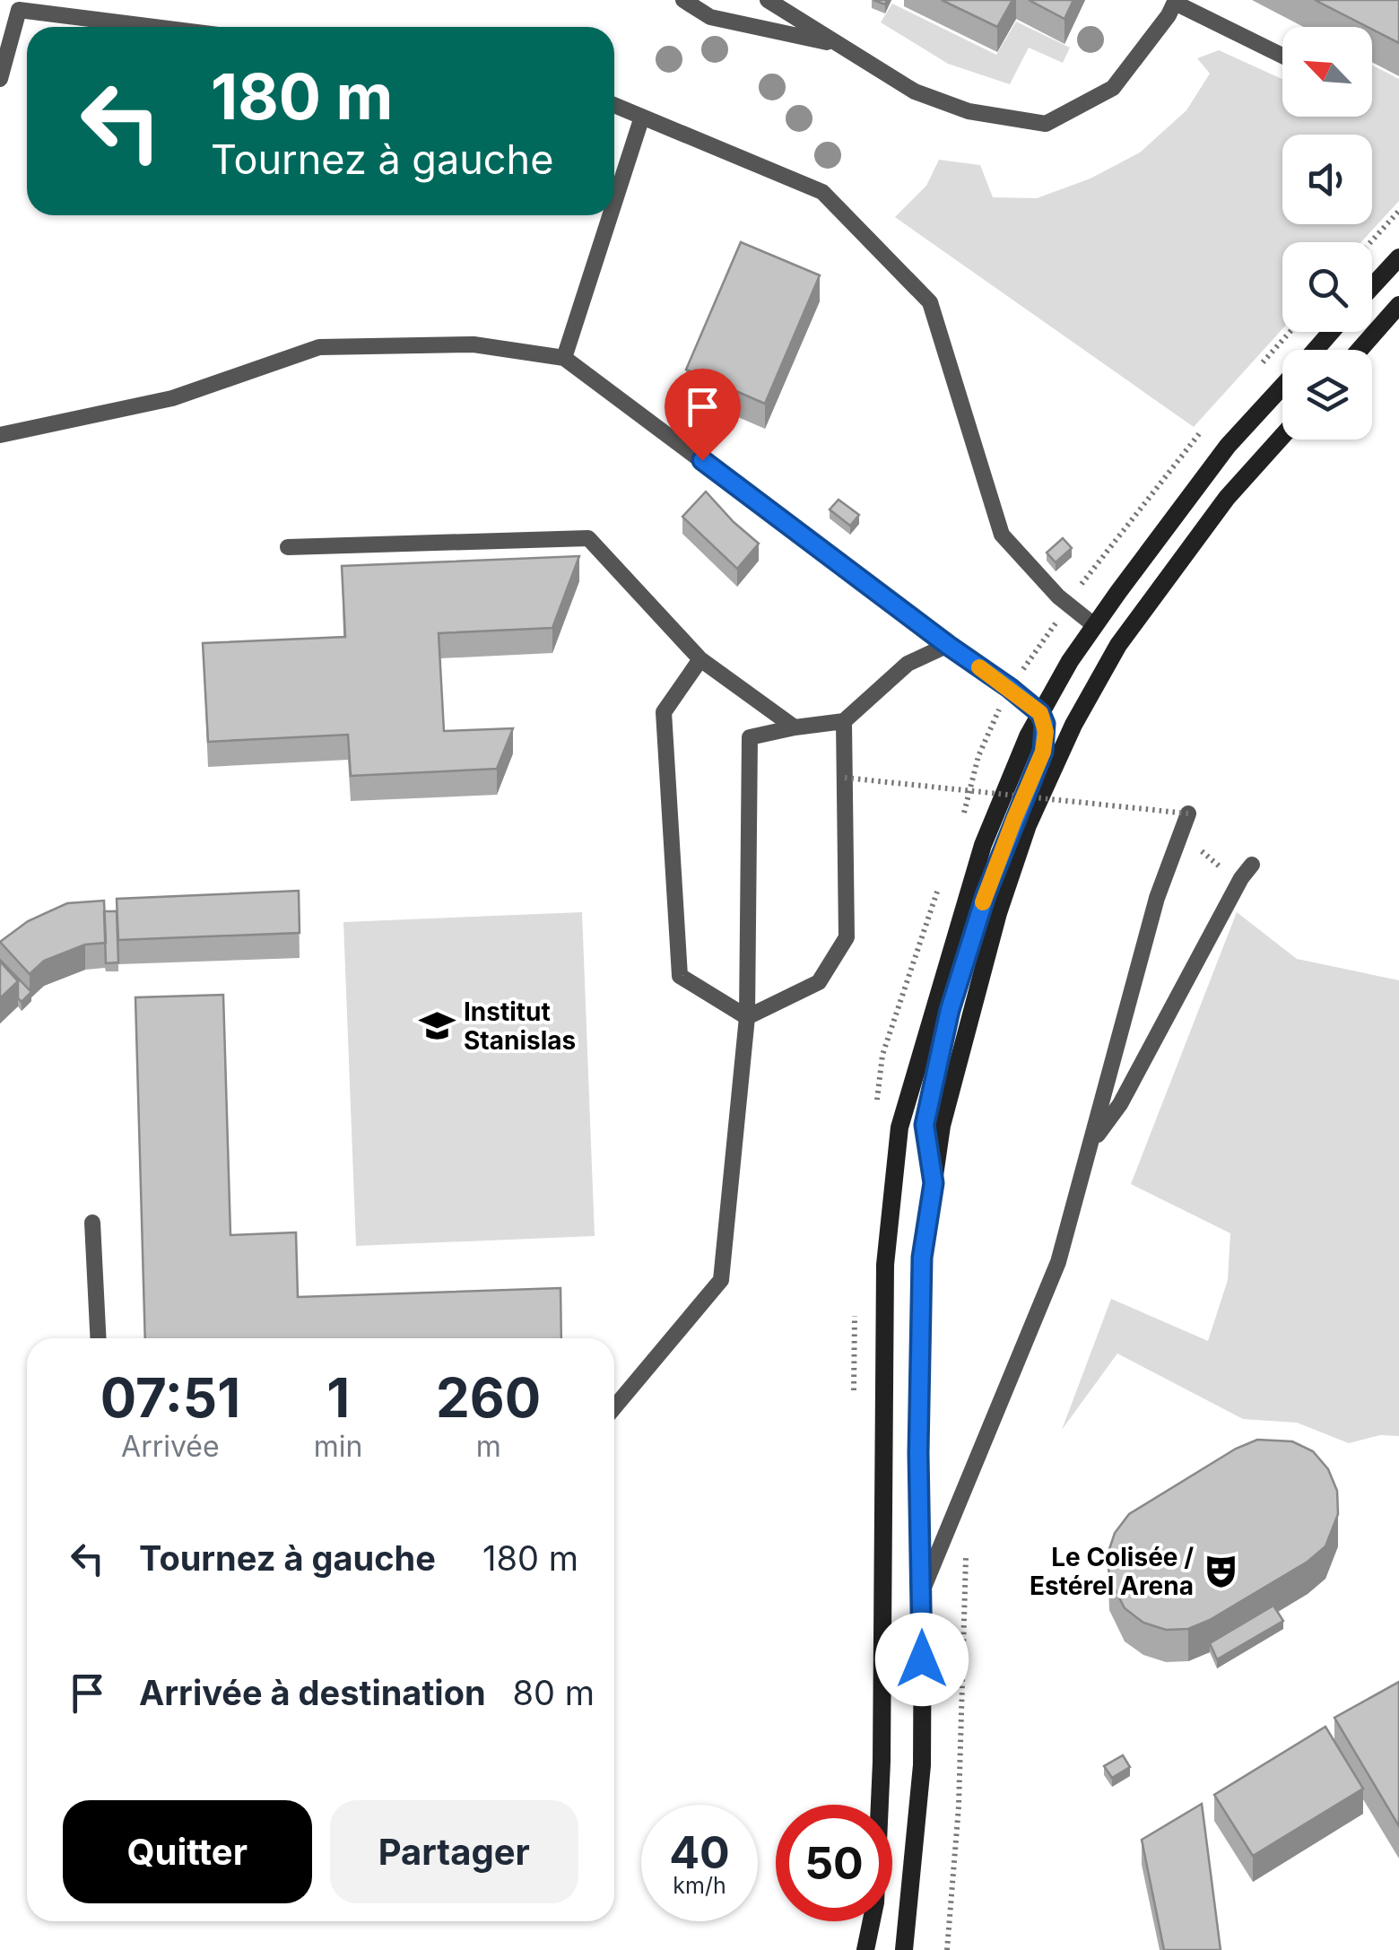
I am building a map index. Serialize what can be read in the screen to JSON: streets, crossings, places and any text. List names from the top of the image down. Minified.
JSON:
{"places":{"school or university":["Institut Stanislas"],"theatre":["Le Colisée / Estérel Arena"]},"north":"top left","page":{"turn":["180 m","Tournez à gauche"],"eta":["07:51","Arrivée","1","min","260","m"],"list":[{"name":"Tournez à gauche","value":"180 m"},{"name":"Arrivée à destination","value":"80 m"}],"buttons":["Quitter","Partager"],"speed":"40 km/h","limit":"50"}}
